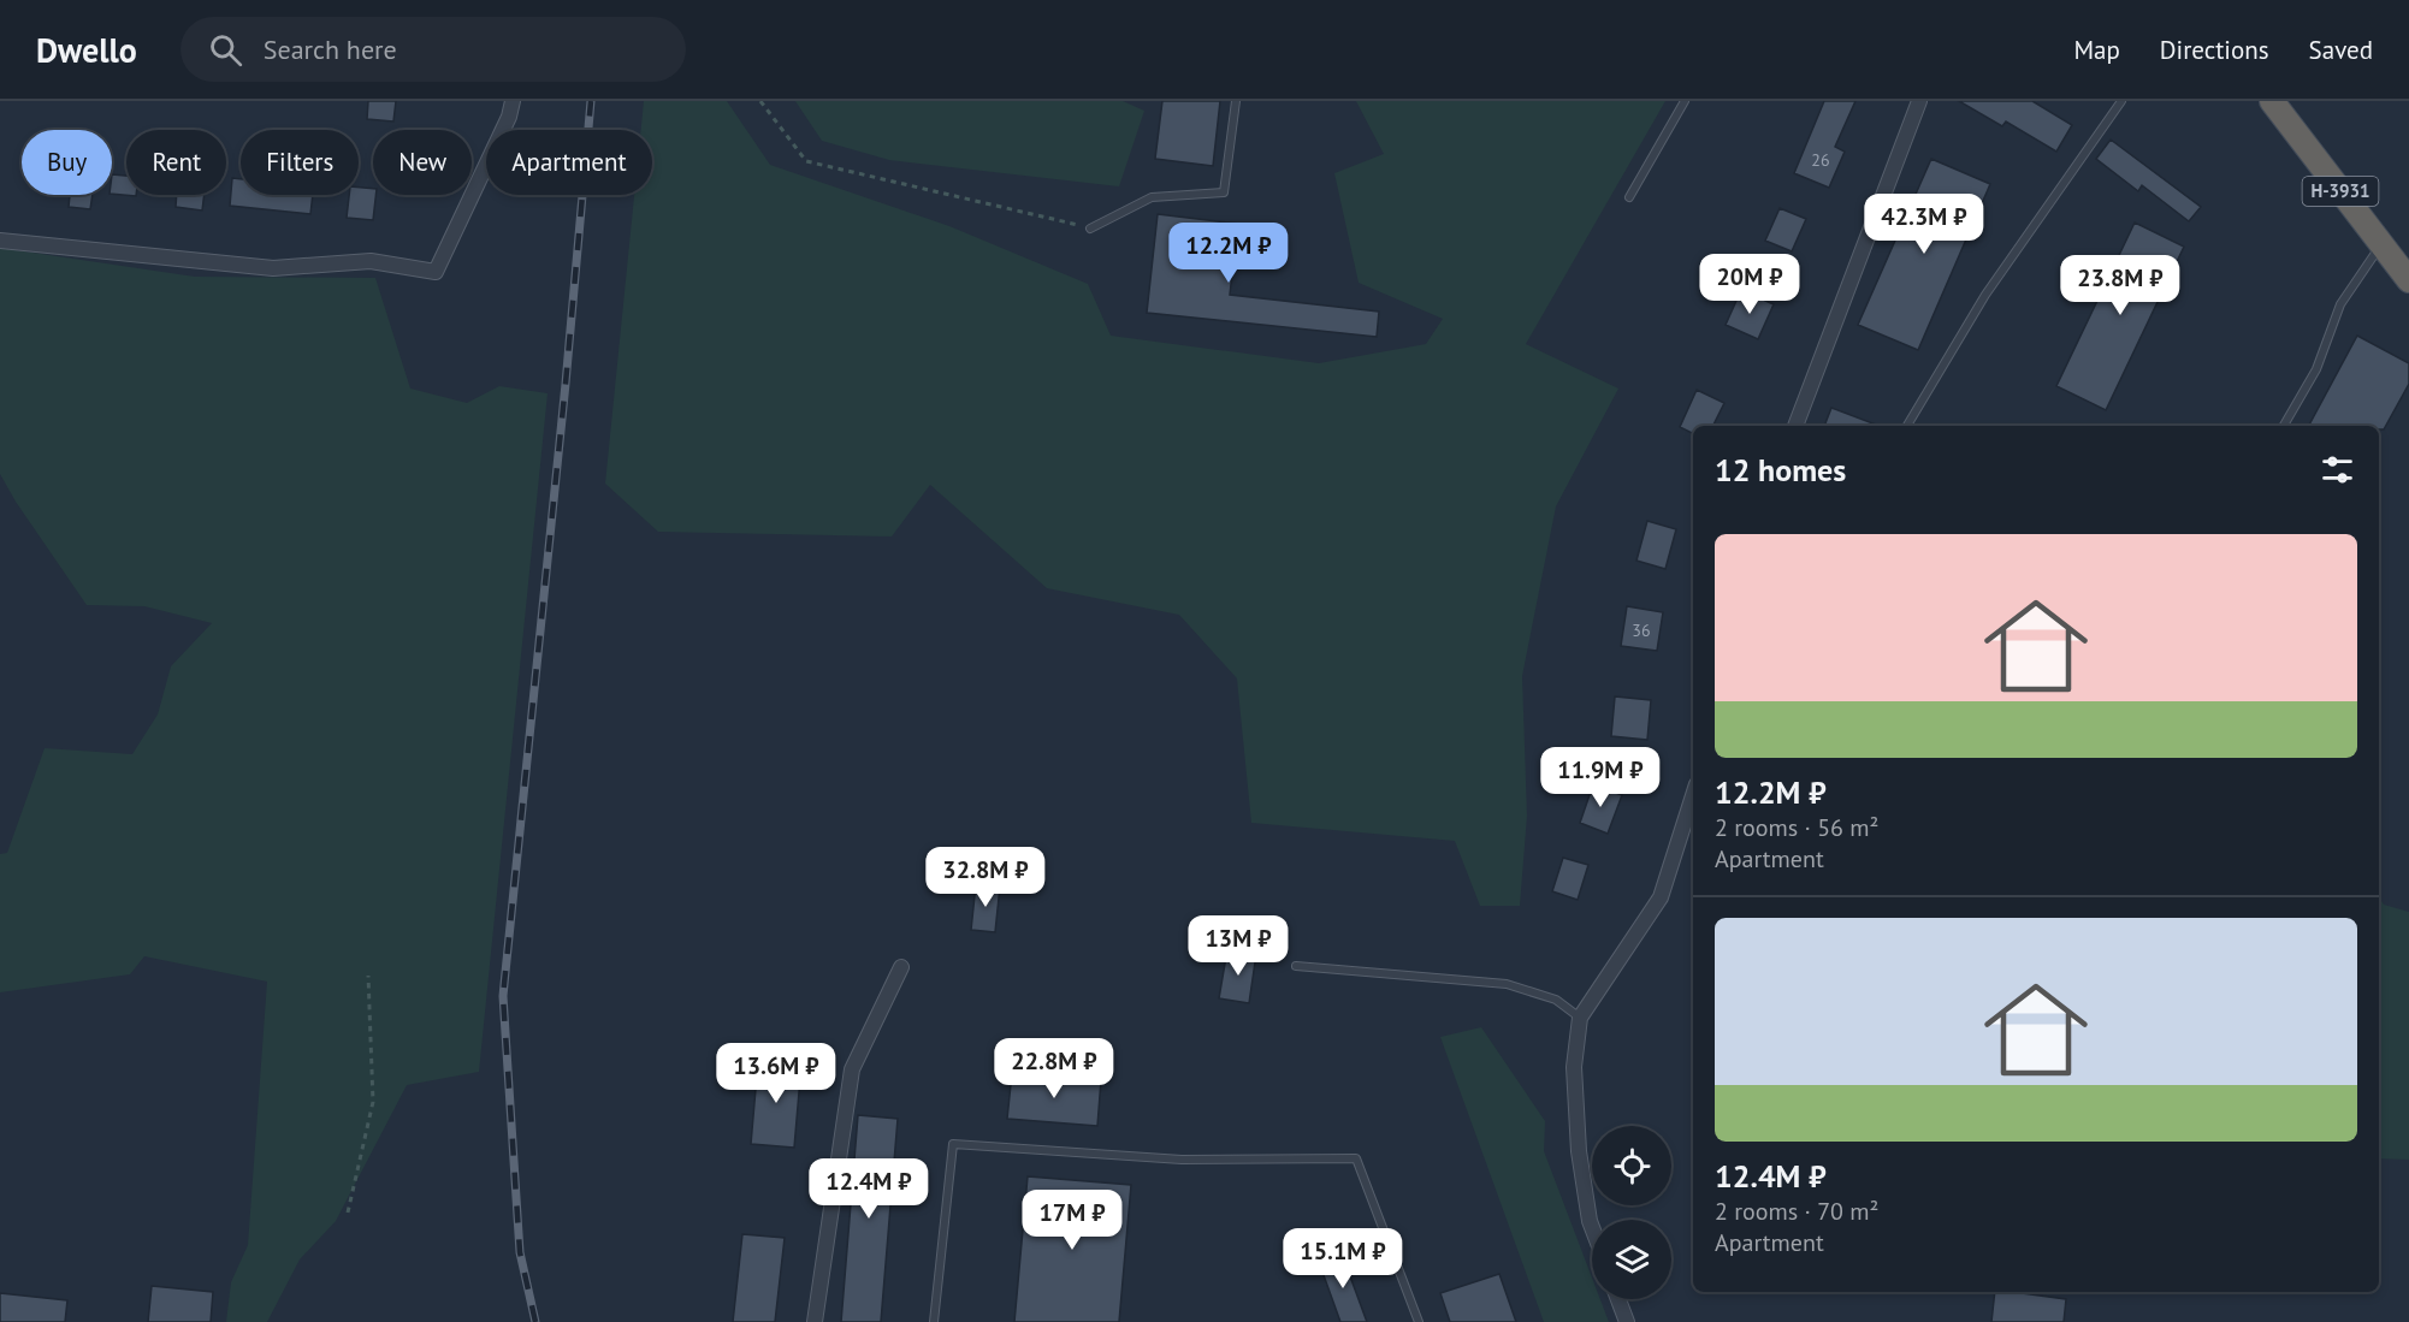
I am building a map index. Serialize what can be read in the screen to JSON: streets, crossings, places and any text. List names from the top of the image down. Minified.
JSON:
{"streets":{"highway":["Н-3931"]},"house_numbers":["26","36"],"page":{"header":"Dwello","search":"Search here","nav":["Map","Directions","Saved"],"chip":["Buy","Rent","Filters","New","Apartment"],"price":["42.3M ₽","12.2M ₽","20M ₽","23.8M ₽","11.9M ₽","32.8M ₽","13M ₽","22.8M ₽","13.6M ₽","12.4M ₽","17M ₽","15.1M ₽"],"heading":"12 homes","list":[{"name":"12.2M ₽","note":"2 rooms · 56 m² · Apartment"},{"name":"12.4M ₽","note":"2 rooms · 70 m² · Apartment"}]}}
